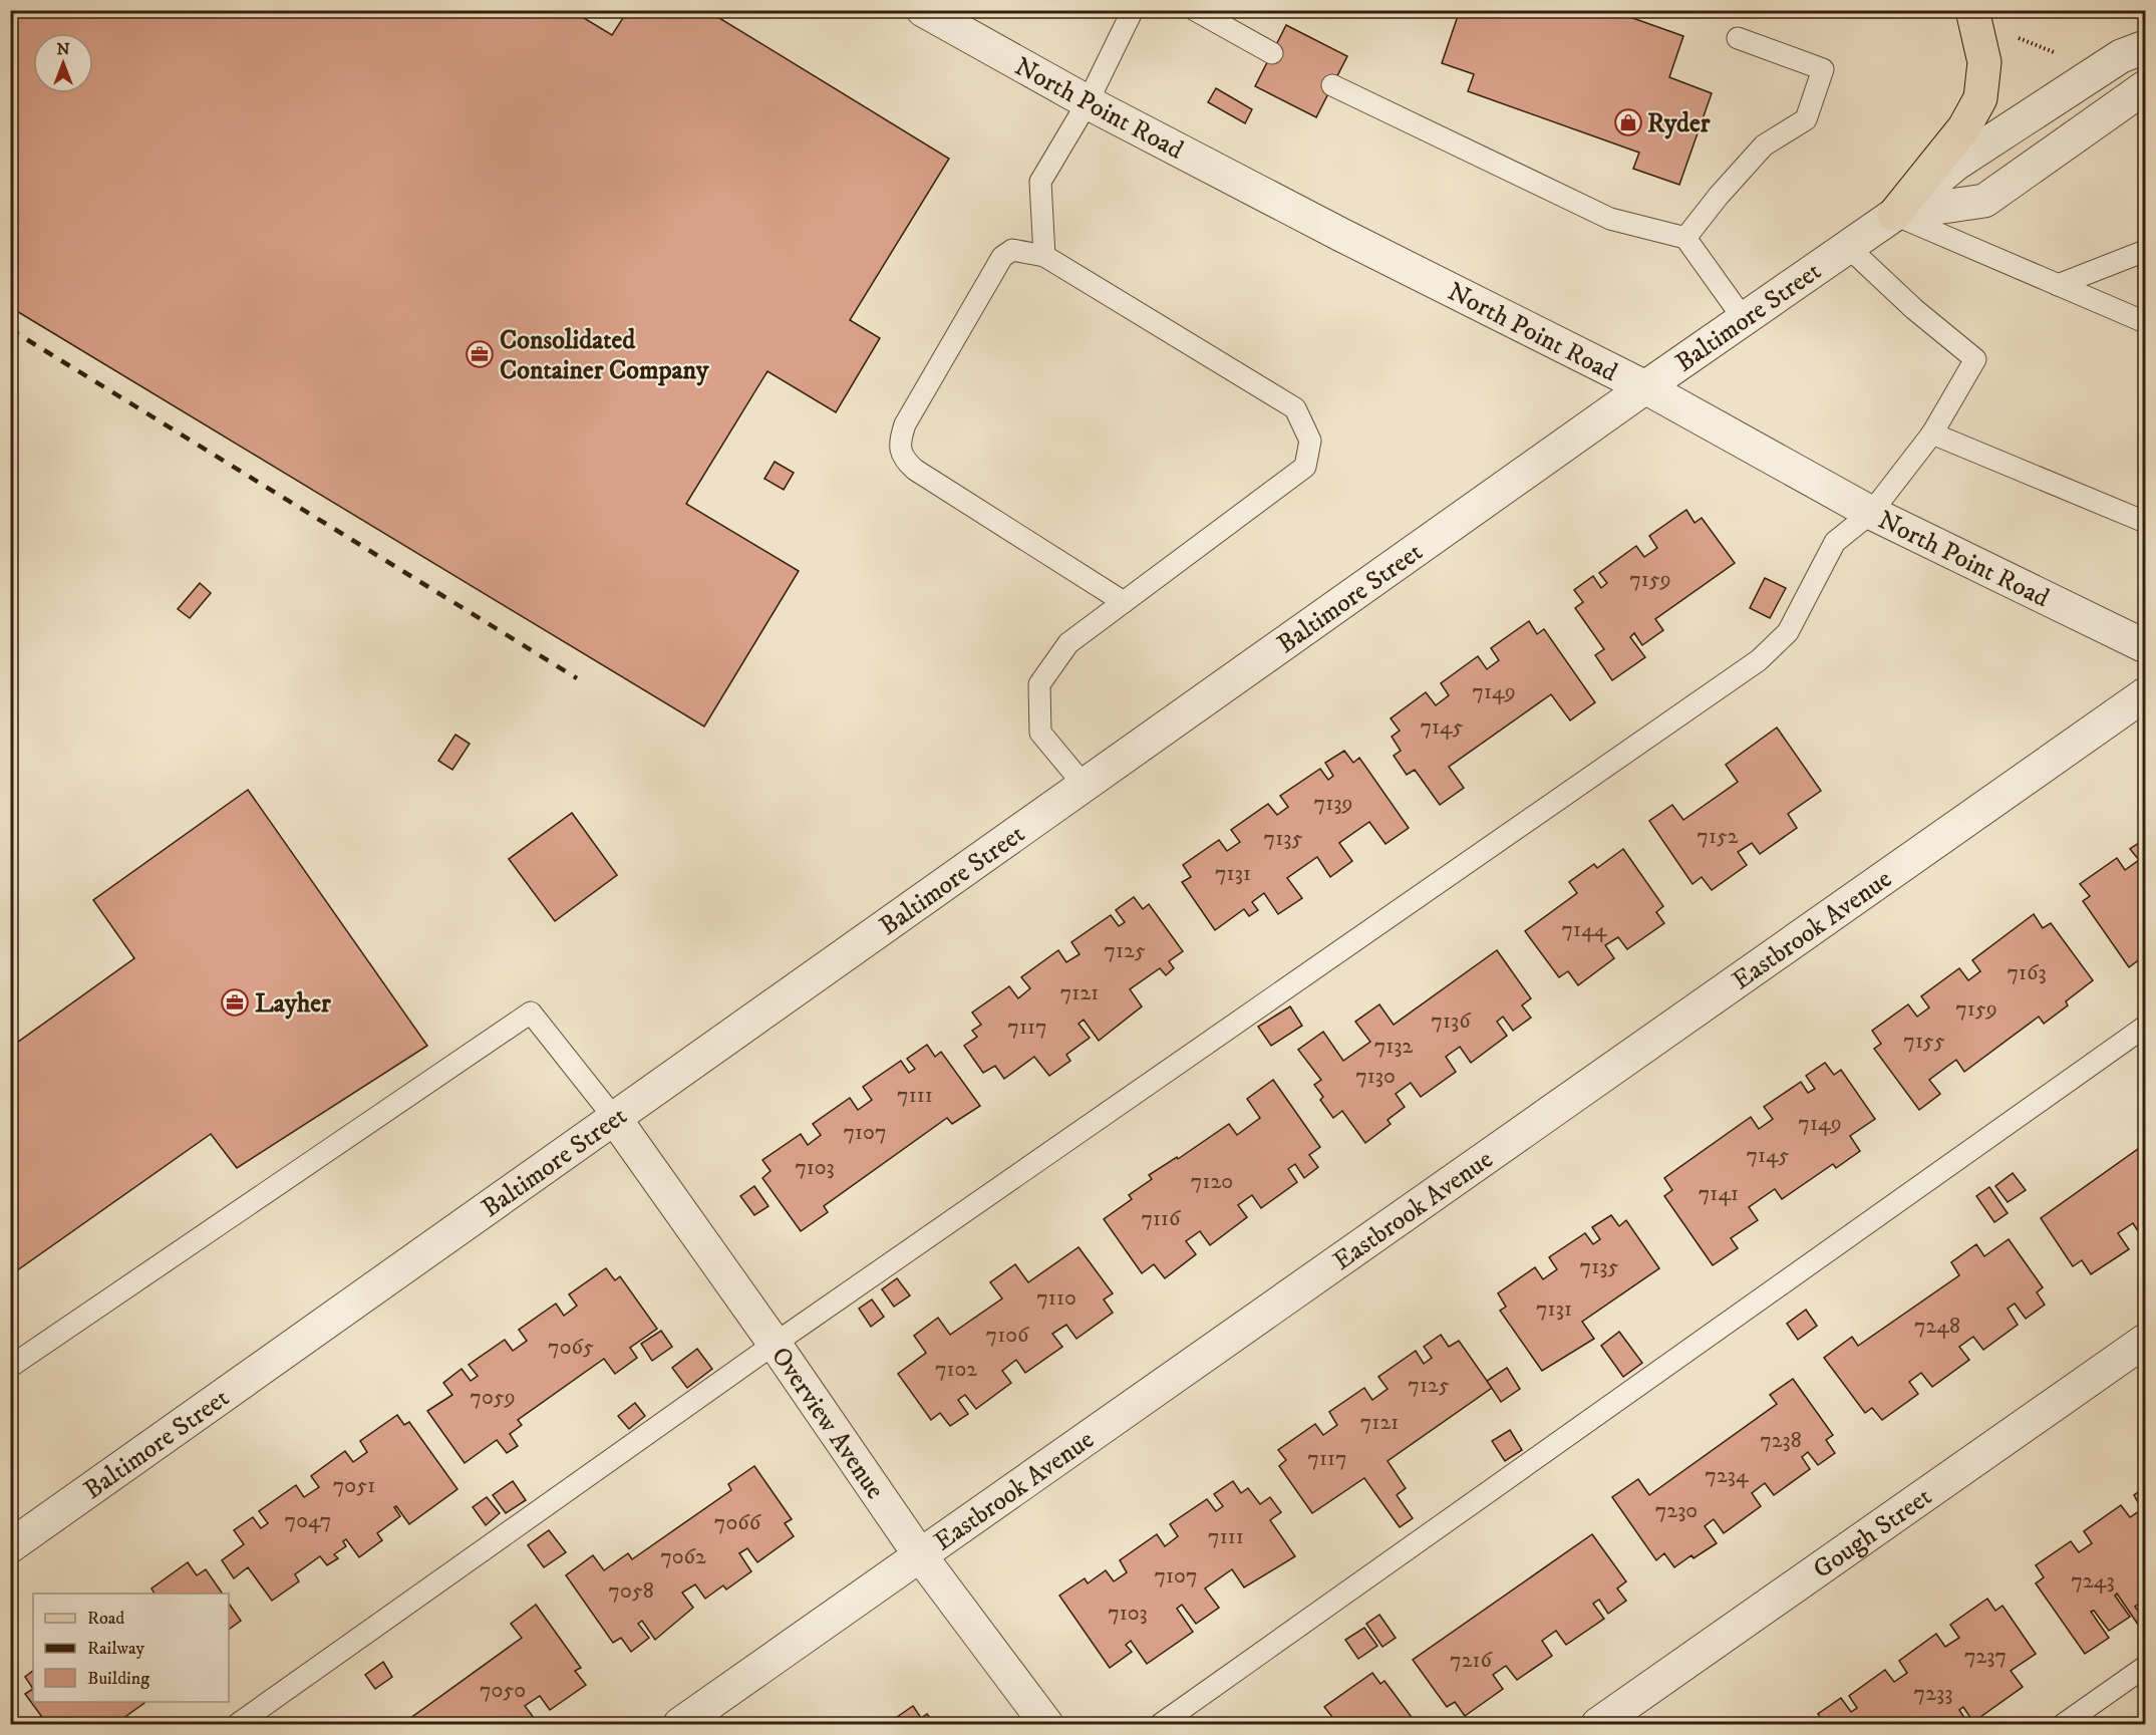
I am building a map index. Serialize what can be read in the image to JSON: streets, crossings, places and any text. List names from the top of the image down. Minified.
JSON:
{"streets":{"street":["North Point Road","Baltimore Street","Eastbrook Avenue","Overview Avenue","Gough Street"]},"crossings":[["North Point Road","Baltimore Street"],["Baltimore Street","Overview Avenue"],["Eastbrook Avenue","Overview Avenue"]],"places":{"shop":["Ryder"],"office":["Consolidated Container Company","Layher"]},"house_numbers":["7159","7149","7145","7139","7152","7135","7131","7144","7125","7163","7121","7159","7136","7117","7155","7132","7130","7111","7149","7107","7145","7103","7120","7141","7116","7135","7110","7131","7248","7106","7065","7102","7125","7059","7121","7238","7117","7234","7051","7230","7047","7066","7111","7062","7107","7243","7058","7103","7237","7216","7050","7233"],"legend":["Road","Railway","Building"],"north":"top"}
